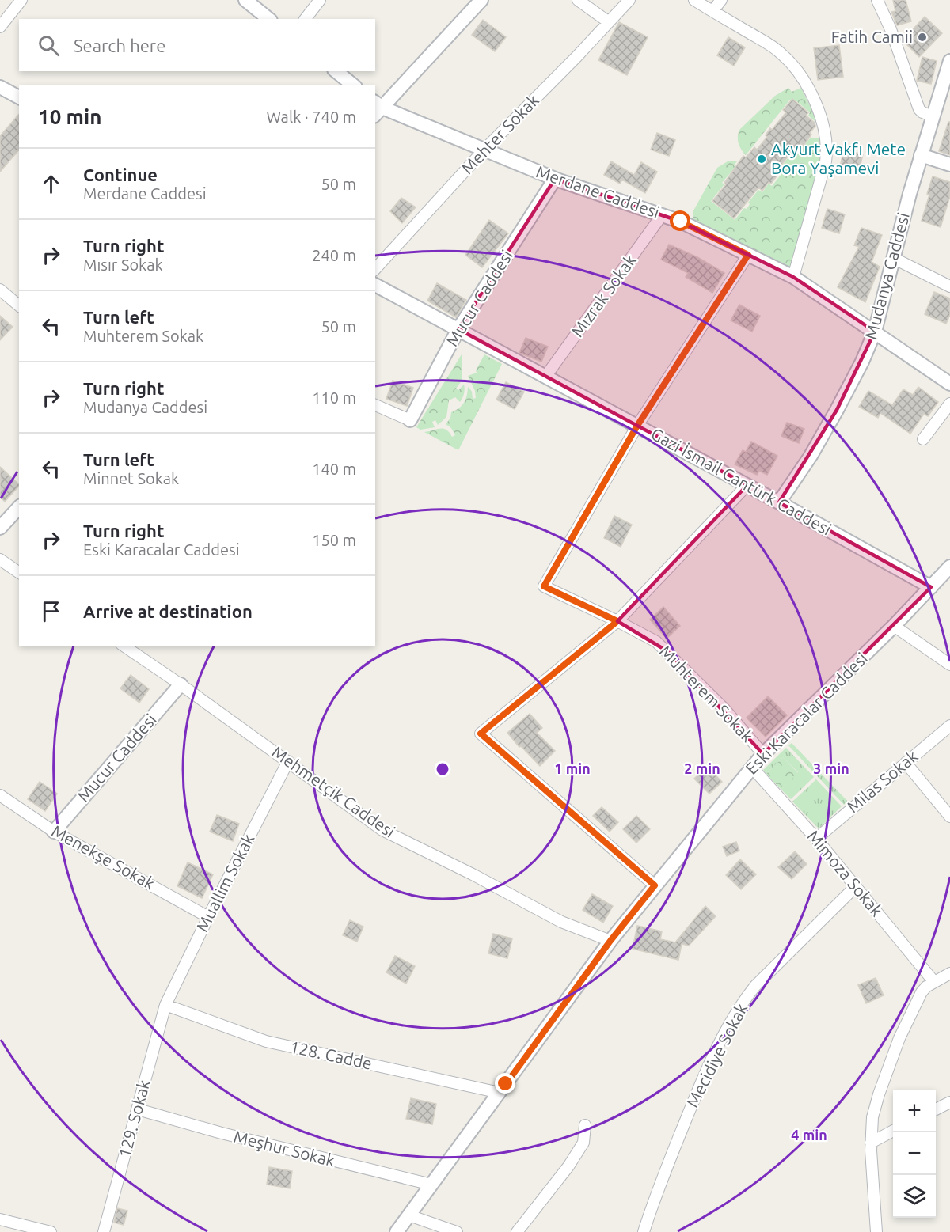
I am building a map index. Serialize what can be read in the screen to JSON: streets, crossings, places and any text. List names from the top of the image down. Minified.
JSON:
{"streets":{"street":["Mehter Sokak","Merdane Caddesi","Mudanya Caddesi","Mızrak Sokak","Mucur Caddesi","Gazi İsmail Cantürk Caddesi","Muhterem Sokak","Eski Karacalar Caddesi","Milas Sokak","Mehmetçik Caddesi","Menekşe Sokak","Mimoza Sokak","Muallim Sokak","128. Cadde","Mecidiye Sokak","129. Sokak","Meşhur Sokak"]},"crossings":[["Mehter Sokak","Merdane Caddesi"],["Merdane Caddesi","Mudanya Caddesi"],["Merdane Caddesi","Mızrak Sokak"],["Merdane Caddesi","Mucur Caddesi"],["Mudanya Caddesi","Gazi İsmail Cantürk Caddesi"],["Mızrak Sokak","Gazi İsmail Cantürk Caddesi"],["Mucur Caddesi","Gazi İsmail Cantürk Caddesi"],["Mucur Caddesi","Mehmetçik Caddesi"],["Mucur Caddesi","Menekşe Sokak"],["Gazi İsmail Cantürk Caddesi","Muhterem Sokak"],["Gazi İsmail Cantürk Caddesi","Eski Karacalar Caddesi"],["Muhterem Sokak","Eski Karacalar Caddesi"],["Eski Karacalar Caddesi","Mehmetçik Caddesi"],["Eski Karacalar Caddesi","Mimoza Sokak"],["Eski Karacalar Caddesi","128. Cadde"],["Eski Karacalar Caddesi","Meşhur Sokak"],["Milas Sokak","Mimoza Sokak"],["Mehmetçik Caddesi","Muallim Sokak"],["Menekşe Sokak","Muallim Sokak"],["Mimoza Sokak","Mecidiye Sokak"],["Muallim Sokak","128. Cadde"],["Muallim Sokak","129. Sokak"],["128. Cadde","129. Sokak"],["129. Sokak","Meşhur Sokak"]],"places":["Fatih Camii","Akyurt Vakfı Mete Bora Yaşamevi"],"page":{"search":"Search here","heading":["10 min","Walk · 740 m"],"list":[["Continue","Merdane Caddesi","50 m"],["Turn right","Mısır Sokak","240 m"],["Turn left","Muhterem Sokak","50 m"],["Turn right","Mudanya Caddesi","110 m"],["Turn left","Minnet Sokak","140 m"],["Turn right","Eski Karacalar Caddesi","150 m"],"Arrive at destination"],"map_buttons":["+","−"]},"rings":["1 min","2 min","3 min","4 min"]}
